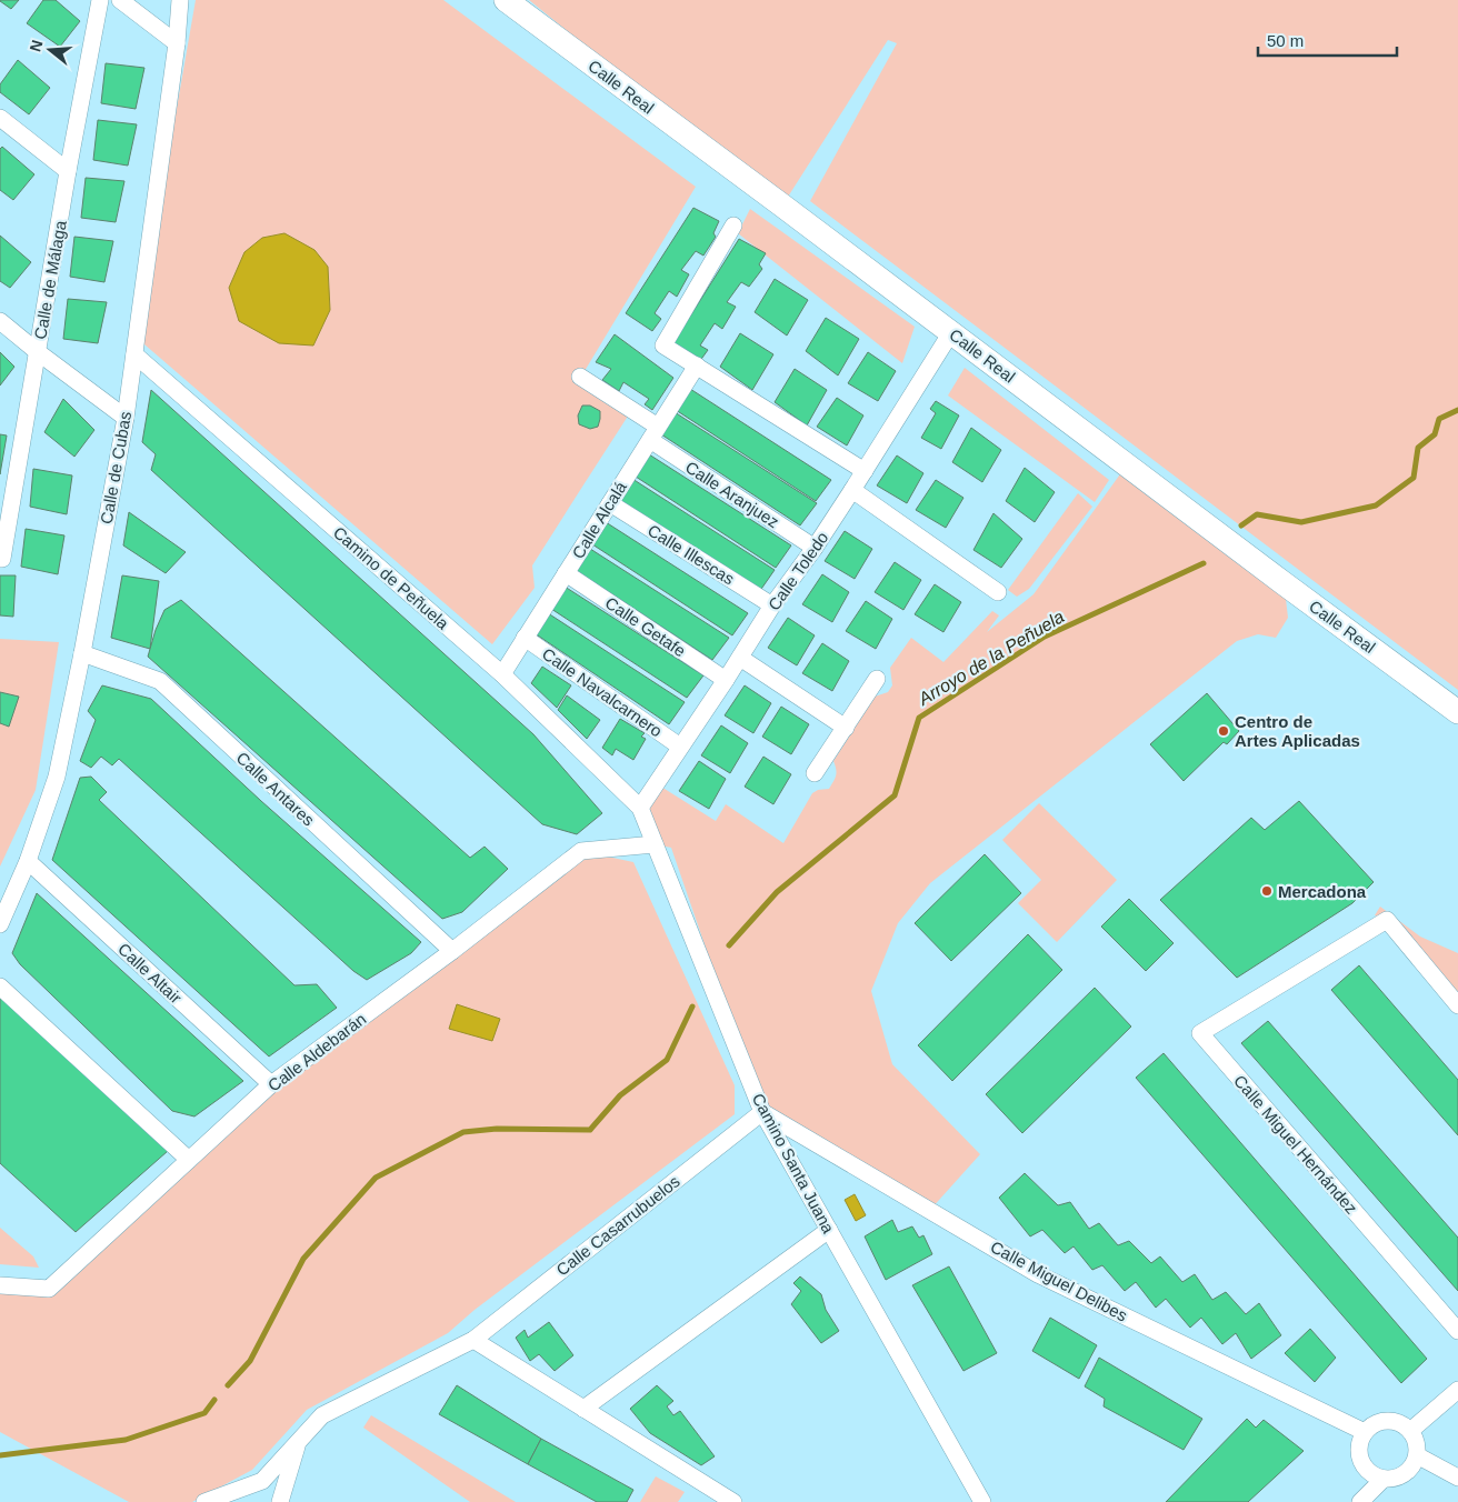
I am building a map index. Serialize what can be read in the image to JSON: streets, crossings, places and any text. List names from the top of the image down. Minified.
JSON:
{"streets":{"street":["Calle Real","Calle de Málaga","Calle de Cubas","Calle Aranjuez","Calle Alcalá","Calle Illescas","Calle Toledo","Camino de Peñuela","Calle Getafe","Calle Navalcarnero","Calle Antares","Calle Altair","Calle Aldebarán","Calle Miguel Hernández","Camino Santa Juana","Calle Casarrubuelos","Calle Miguel Delibes"]},"crossings":[["Calle Real","Calle Toledo"],["Calle de Cubas","Camino de Peñuela"],["Calle de Cubas","Calle Antares"],["Calle de Cubas","Calle Altair"],["Calle Aranjuez","Calle Alcalá"],["Calle Aranjuez","Calle Toledo"],["Calle Alcalá","Calle Illescas"],["Calle Alcalá","Camino de Peñuela"],["Calle Alcalá","Calle Getafe"],["Calle Alcalá","Calle Navalcarnero"],["Calle Illescas","Calle Toledo"],["Calle Toledo","Camino de Peñuela"],["Calle Toledo","Calle Getafe"],["Calle Toledo","Calle Navalcarnero"],["Calle Toledo","Camino Santa Juana"],["Camino de Peñuela","Camino Santa Juana"],["Calle Antares","Calle Aldebarán"],["Calle Altair","Calle Aldebarán"],["Calle Aldebarán","Camino Santa Juana"],["Camino Santa Juana","Calle Casarrubuelos"],["Camino Santa Juana","Calle Miguel Delibes"],["Calle Casarrubuelos","Calle Miguel Delibes"]],"water":["Arroyo de la Peñuela"],"places":["Centro de Artes Aplicadas","Mercadona"],"scale_bar":"50 m","north":"left"}
